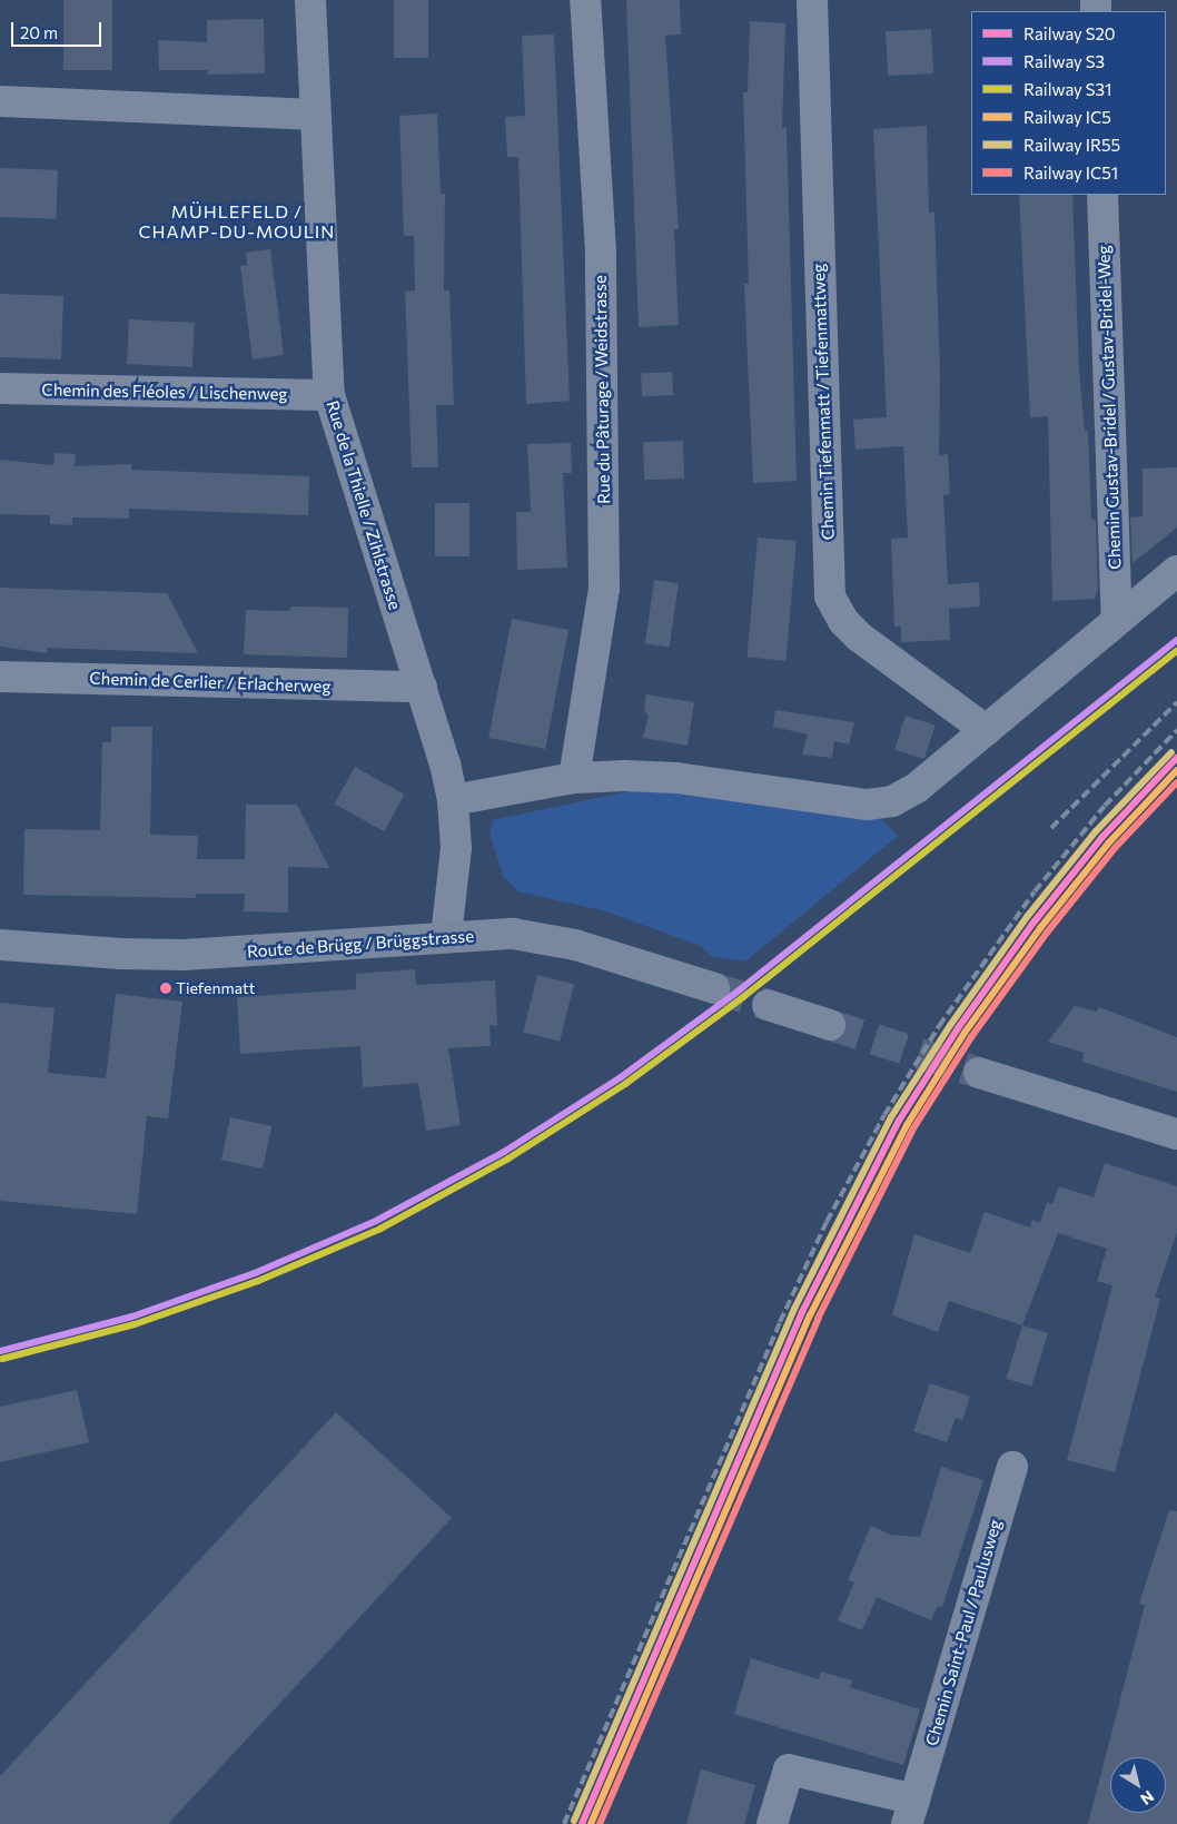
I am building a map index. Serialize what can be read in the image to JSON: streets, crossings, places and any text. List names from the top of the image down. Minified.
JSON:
{"streets":{"main road":["Route de Brügg / Brüggstrasse"],"street":["Rue du Pâturage / Weidstrasse","Chemin des Fléoles / Lischenweg","Chemin Tiefenmatt / Tiefenmattweg","Chemin Gustav-Bridel / Gustav-Bridel-Weg","Rue de la Thielle / Zihlstrasse","Chemin de Cerlier / Erlacherweg","Chemin Saint-Paul / Paulusweg"]},"crossings":[["Chemin des Fléoles / Lischenweg","Rue de la Thielle / Zihlstrasse"],["Rue de la Thielle / Zihlstrasse","Chemin de Cerlier / Erlacherweg"],["Rue de la Thielle / Zihlstrasse","Route de Brügg / Brüggstrasse"]],"districts":["MÜHLEFELD / CHAMP-DU-MOULIN"],"places":["Tiefenmatt"],"lines":["rail line S3","rail line S31","rail line IR55","rail line S20","rail line IC5","rail line IC51"],"legend":["Railway S20","Railway S3","Railway S31","Railway IC5","Railway IR55","Railway IC51"],"scale_bar":"20 m","north":"bottom right"}
